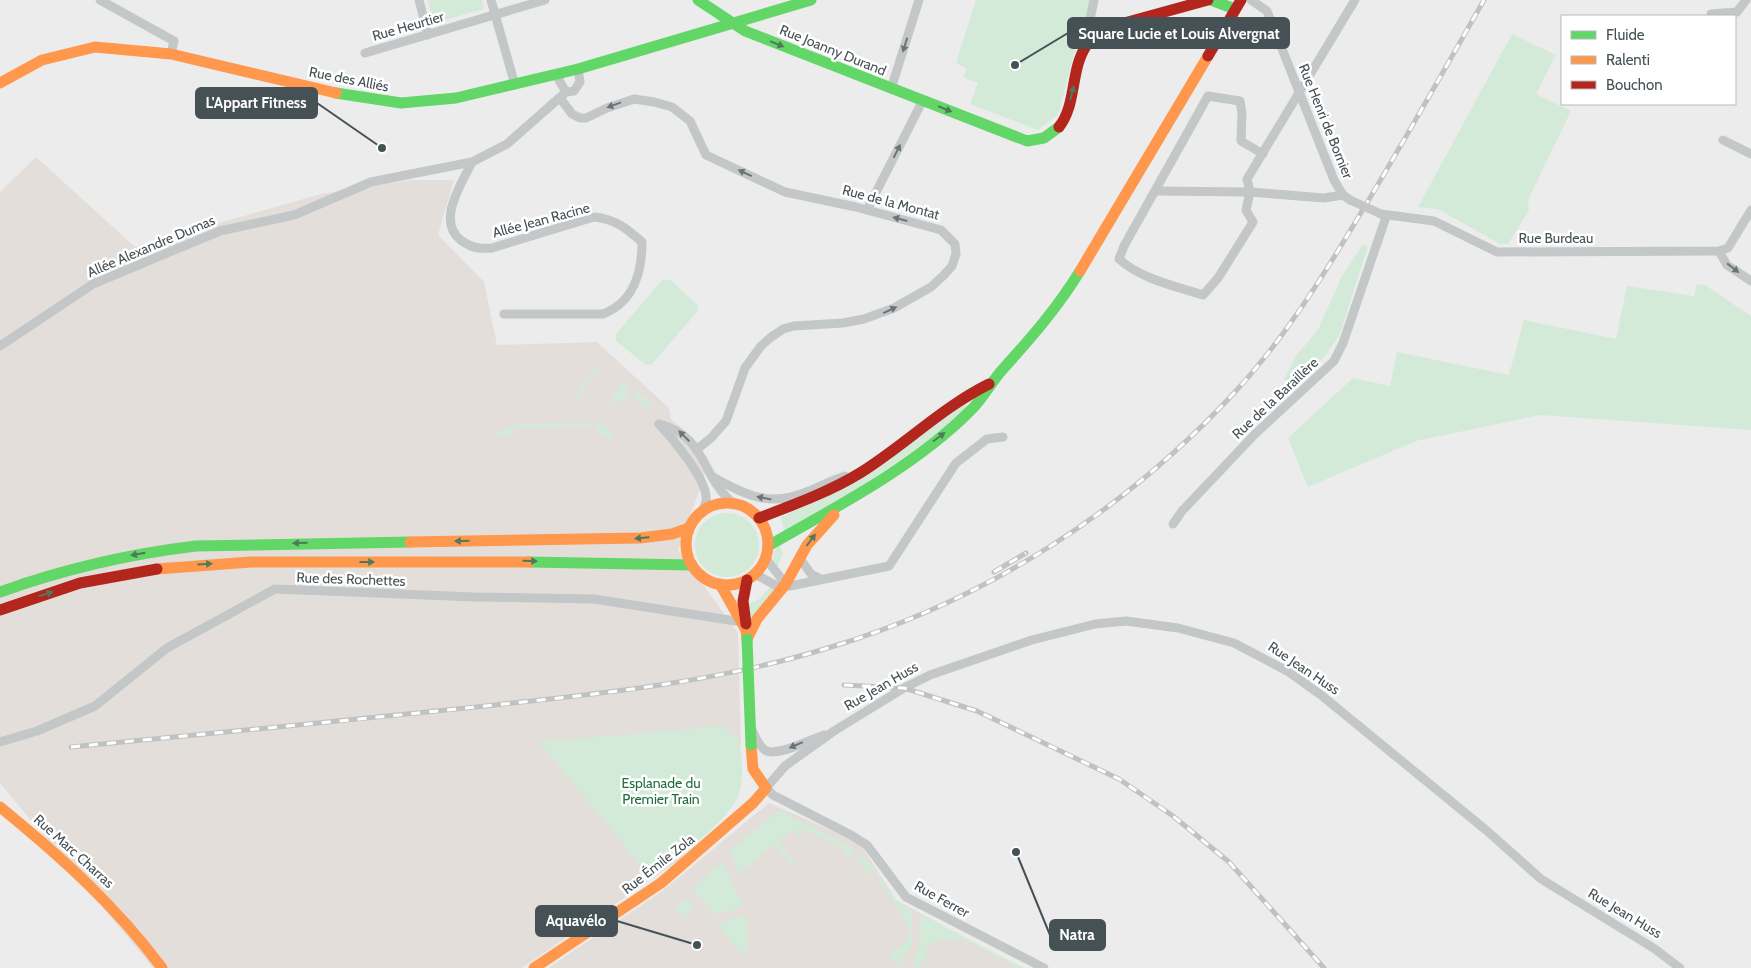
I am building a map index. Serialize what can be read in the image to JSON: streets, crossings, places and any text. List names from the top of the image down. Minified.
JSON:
{"streets":{"main road":["Rue Joanny Durand","Rue des Alliés","Rue Marc Charras","Rue Émile Zola"],"street":["Rue Heurtier","Rue Henri de Bornier","Rue de la Montat","Allée Jean Racine","Rue Burdeau","Allée Alexandre Dumas","Rue de la Baraillère","Rue des Rochettes","Rue Jean Huss","Rue Ferrer"]},"crossings":[["Rue Joanny Durand","Rue des Alliés"],["Rue des Alliés","Allée Alexandre Dumas"],["Rue Henri de Bornier","Rue Burdeau"],["Rue de la Montat","Allée Alexandre Dumas"],["Allée Jean Racine","Allée Alexandre Dumas"],["Rue Burdeau","Rue de la Baraillère"],["Rue Jean Huss","Rue Émile Zola"],["Rue Jean Huss","Rue Ferrer"],["Rue Émile Zola","Rue Ferrer"]],"parks":["Esplanade du Premier Train"],"places":["Square Lucie et Louis Alvergnat","L'Appart Fitness","Natra","Aquavélo"],"legend":["Fluide","Ralenti","Bouchon"]}
